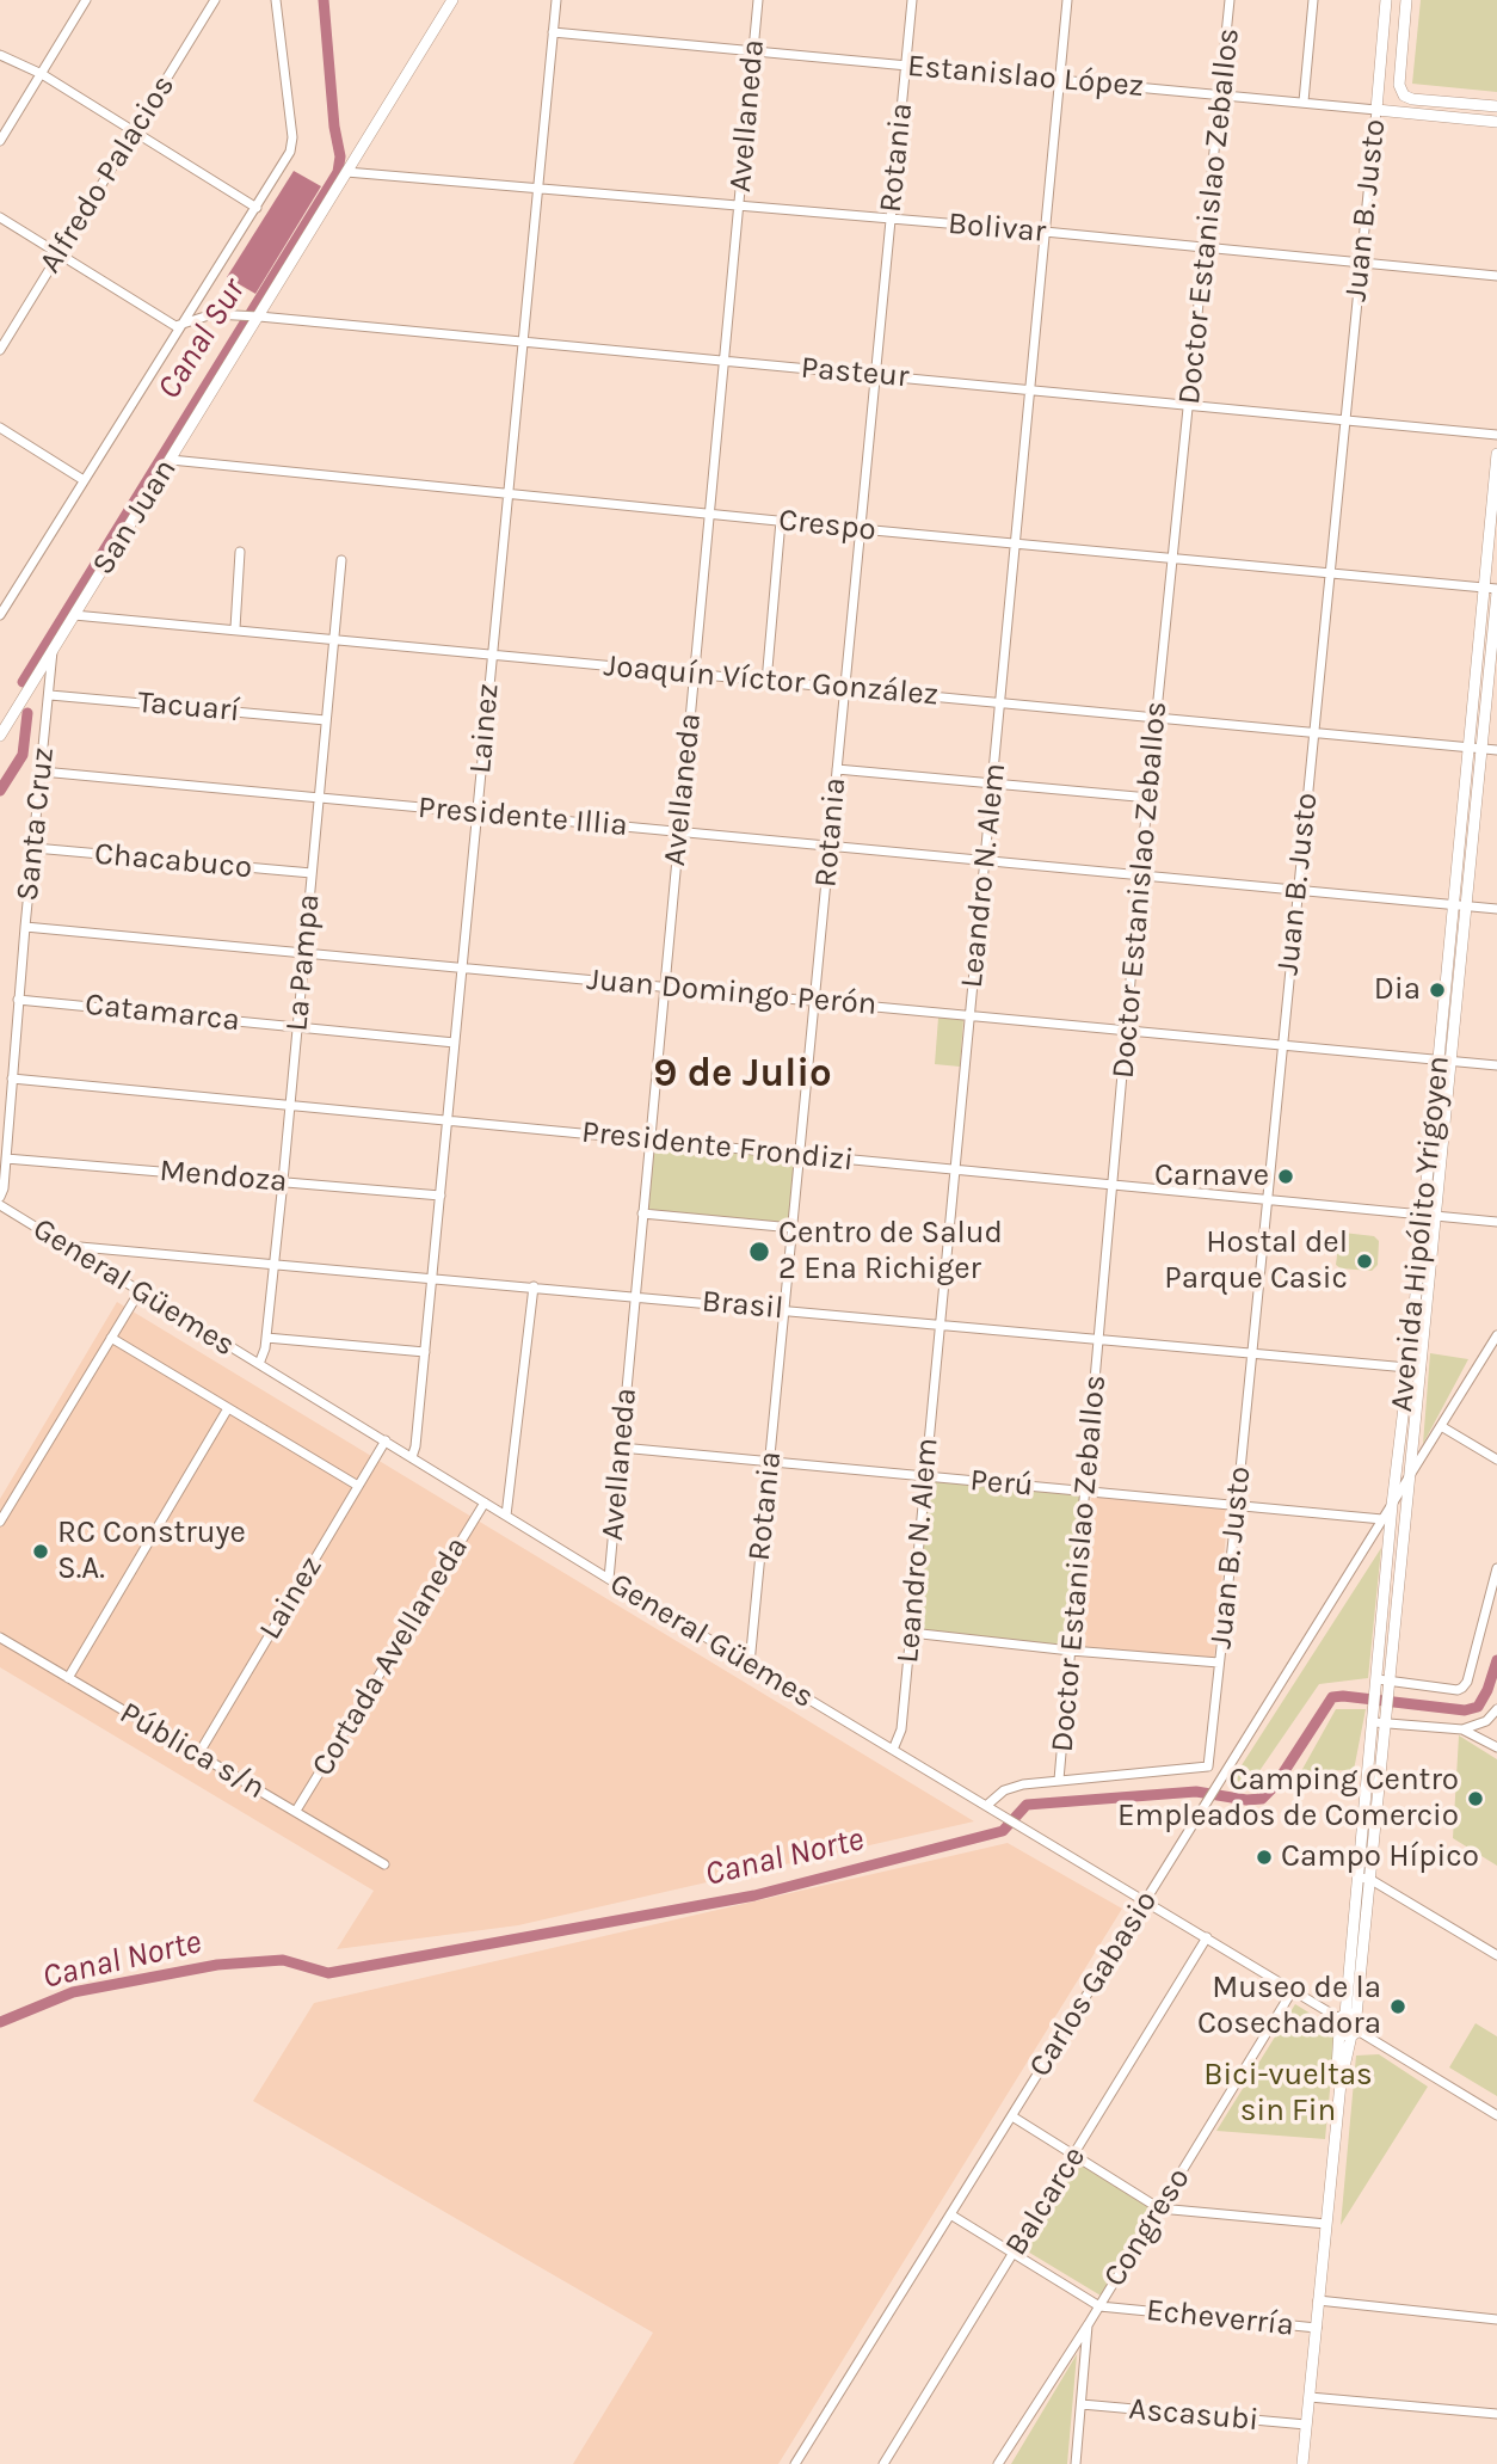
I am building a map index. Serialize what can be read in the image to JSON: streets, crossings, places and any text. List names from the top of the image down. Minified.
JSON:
{"streets":{"street":["Estanislao López","Avellaneda","Rotania","Alfredo Palacios","Juan B. Justo","Doctor Estanislao Zeballos","Bolivar","Pasteur","San Juan","Crespo","Joaquín Víctor González","Tacuarí","Lainez","Presidente Illia","Santa Cruz","Chacabuco","Leandro N. Alem","La Pampa","Juan Domingo Perón","Catamarca","Presidente Frondizi","Mendoza","Avenida Hipólito Yrigoyen","General Güemes","Brasil","Perú","Cortada Avellaneda","Pública s/n","Carlos Gabasio","Balcarce","Congreso","Echeverría","Ascasubi"]},"crossings":[["Estanislao López","Avellaneda"],["Estanislao López","Rotania"],["Estanislao López","Juan B. Justo"],["Estanislao López","Doctor Estanislao Zeballos"],["Estanislao López","Lainez"],["Estanislao López","Leandro N. Alem"],["Avellaneda","Bolivar"],["Avellaneda","Pasteur"],["Avellaneda","Crespo"],["Avellaneda","Joaquín Víctor González"],["Avellaneda","Presidente Illia"],["Avellaneda","Juan Domingo Perón"],["Avellaneda","Presidente Frondizi"],["Avellaneda","General Güemes"],["Avellaneda","Brasil"],["Avellaneda","Perú"],["Rotania","Bolivar"],["Rotania","Pasteur"],["Rotania","Crespo"],["Rotania","Joaquín Víctor González"],["Rotania","Presidente Illia"],["Rotania","Juan Domingo Perón"],["Rotania","Presidente Frondizi"],["Rotania","General Güemes"],["Rotania","Brasil"],["Rotania","Perú"],["Juan B. Justo","Bolivar"],["Juan B. Justo","Pasteur"],["Juan B. Justo","Crespo"],["Juan B. Justo","Joaquín Víctor González"],["Juan B. Justo","Presidente Illia"],["Juan B. Justo","Juan Domingo Perón"],["Juan B. Justo","Presidente Frondizi"],["Juan B. Justo","Brasil"],["Juan B. Justo","Perú"],["Doctor Estanislao Zeballos","Bolivar"],["Doctor Estanislao Zeballos","Pasteur"],["Doctor Estanislao Zeballos","Crespo"],["Doctor Estanislao Zeballos","Joaquín Víctor González"],["Doctor Estanislao Zeballos","Presidente Illia"],["Doctor Estanislao Zeballos","Juan Domingo Perón"],["Doctor Estanislao Zeballos","Presidente Frondizi"],["Doctor Estanislao Zeballos","Brasil"],["Doctor Estanislao Zeballos","Perú"],["Bolivar","San Juan"],["Bolivar","Lainez"],["Bolivar","Leandro N. Alem"],["Pasteur","San Juan"],["Pasteur","Lainez"],["Pasteur","Leandro N. Alem"],["San Juan","Crespo"],["San Juan","Joaquín Víctor González"],["San Juan","Santa Cruz"],["Crespo","Lainez"],["Crespo","Leandro N. Alem"],["Crespo","Avenida Hipólito Yrigoyen"],["Joaquín Víctor González","Lainez"],["Joaquín Víctor González","Leandro N. Alem"],["Joaquín Víctor González","La Pampa"],["Joaquín Víctor González","Avenida Hipólito Yrigoyen"],["Tacuarí","Santa Cruz"],["Tacuarí","La Pampa"],["Lainez","Presidente Illia"],["Lainez","Juan Domingo Perón"],["Lainez","Catamarca"],["Lainez","Presidente Frondizi"],["Lainez","Mendoza"],["Lainez","General Güemes"],["Lainez","Brasil"],["Lainez","Pública s/n"],["Presidente Illia","Santa Cruz"],["Presidente Illia","Leandro N. Alem"],["Presidente Illia","La Pampa"],["Presidente Illia","Avenida Hipólito Yrigoyen"],["Santa Cruz","Chacabuco"],["Santa Cruz","Juan Domingo Perón"],["Santa Cruz","Catamarca"],["Santa Cruz","Presidente Frondizi"],["Santa Cruz","Mendoza"],["Chacabuco","La Pampa"],["Leandro N. Alem","Juan Domingo Perón"],["Leandro N. Alem","Presidente Frondizi"],["Leandro N. Alem","General Güemes"],["Leandro N. Alem","Brasil"],["Leandro N. Alem","Perú"],["La Pampa","Juan Domingo Perón"],["La Pampa","Catamarca"],["La Pampa","Presidente Frondizi"],["La Pampa","Mendoza"],["La Pampa","General Güemes"],["La Pampa","Brasil"],["Juan Domingo Perón","Avenida Hipólito Yrigoyen"],["Presidente Frondizi","Avenida Hipólito Yrigoyen"],["Avenida Hipólito Yrigoyen","General Güemes"],["Avenida Hipólito Yrigoyen","Brasil"],["Avenida Hipólito Yrigoyen","Carlos Gabasio"],["Avenida Hipólito Yrigoyen","Echeverría"],["Avenida Hipólito Yrigoyen","Ascasubi"],["General Güemes","Brasil"],["General Güemes","Cortada Avellaneda"],["General Güemes","Carlos Gabasio"],["General Güemes","Balcarce"],["General Güemes","Congreso"],["Brasil","Cortada Avellaneda"],["Perú","Carlos Gabasio"],["Cortada Avellaneda","Pública s/n"],["Carlos Gabasio","Echeverría"],["Balcarce","Echeverría"],["Congreso","Echeverría"]],"districts":["9 de Julio"],"water":["Canal Sur","Canal Norte"],"parks":["Bici-vueltas sin Fin"],"places":["Dia","Carnave","Centro de Salud 2 Ena Richiger","Hostal del Parque Casic","RC Construye S.A.","Camping Centro Empleados de Comercio","Campo Hípico","Museo de la Cosechadora"]}
